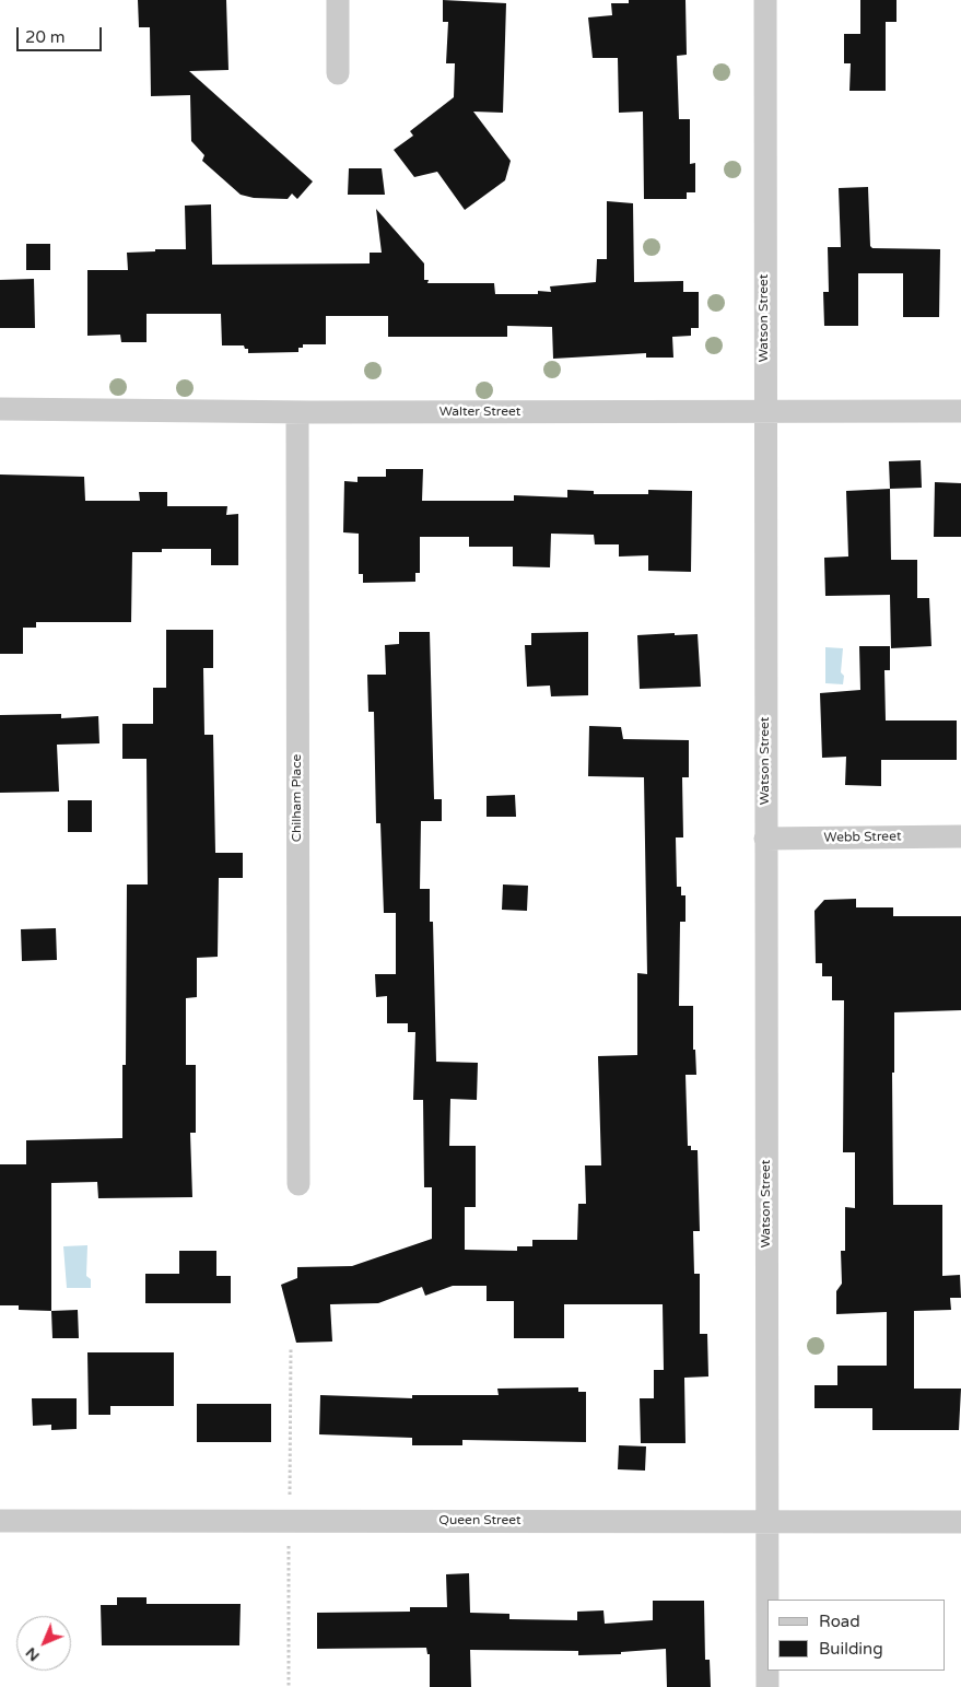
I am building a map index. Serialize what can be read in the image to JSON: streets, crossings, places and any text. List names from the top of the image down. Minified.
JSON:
{"streets":{"street":["Watson Street","Walter Street","Chilham Place","Webb Street","Queen Street"]},"crossings":[["Watson Street","Walter Street"],["Watson Street","Webb Street"],["Watson Street","Queen Street"],["Walter Street","Chilham Place"]],"legend":["Road","Building"],"scale_bar":"20 m","north":"bottom left"}
